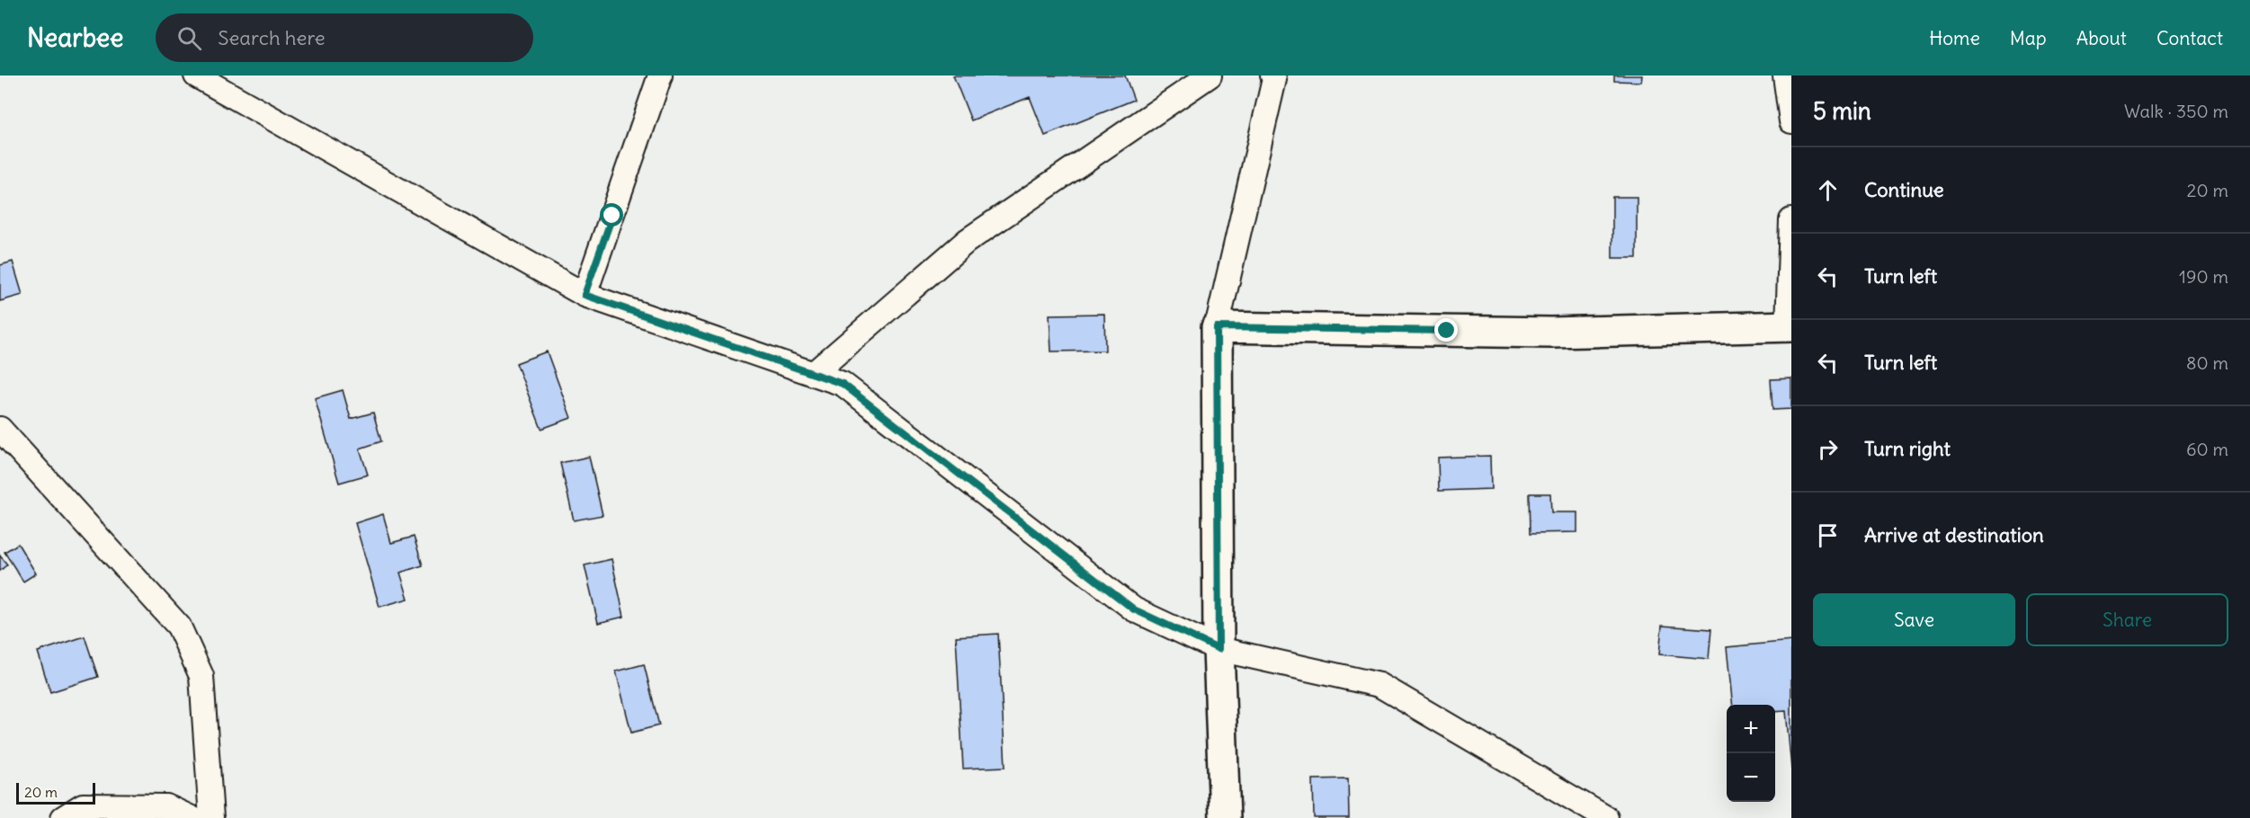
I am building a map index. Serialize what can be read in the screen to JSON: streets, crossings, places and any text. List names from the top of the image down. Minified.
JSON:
{"scale_bar":"20 m","page":{"header":"Nearbee","search":"Search here","nav":["Home","Map","About","Contact"],"heading":["5 min","Walk · 350 m"],"list":[["Continue","20 m"],["Turn left","190 m"],["Turn left","80 m"],["Turn right","60 m"],"Arrive at destination"],"buttons":["Save","Share"],"map_buttons":["+","−"],"scale":"20 m"}}
